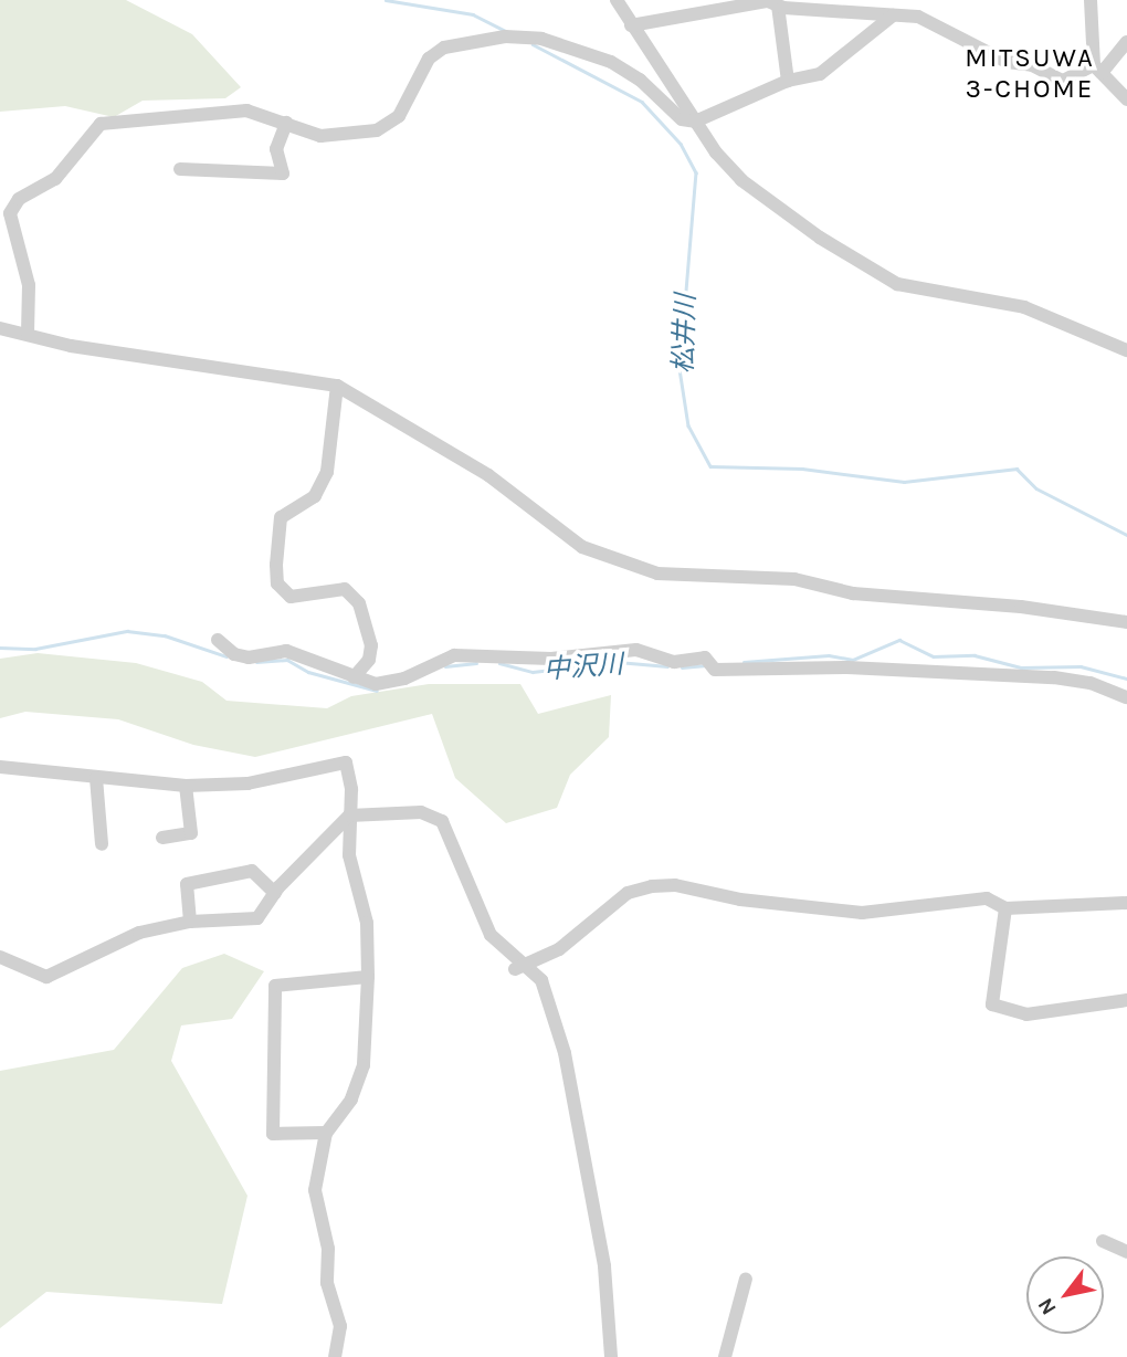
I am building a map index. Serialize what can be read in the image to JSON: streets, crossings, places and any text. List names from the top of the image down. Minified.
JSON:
{"districts":["MITSUWA 3-CHOME"],"water":["松井川","中沢川"],"north":"bottom left"}
